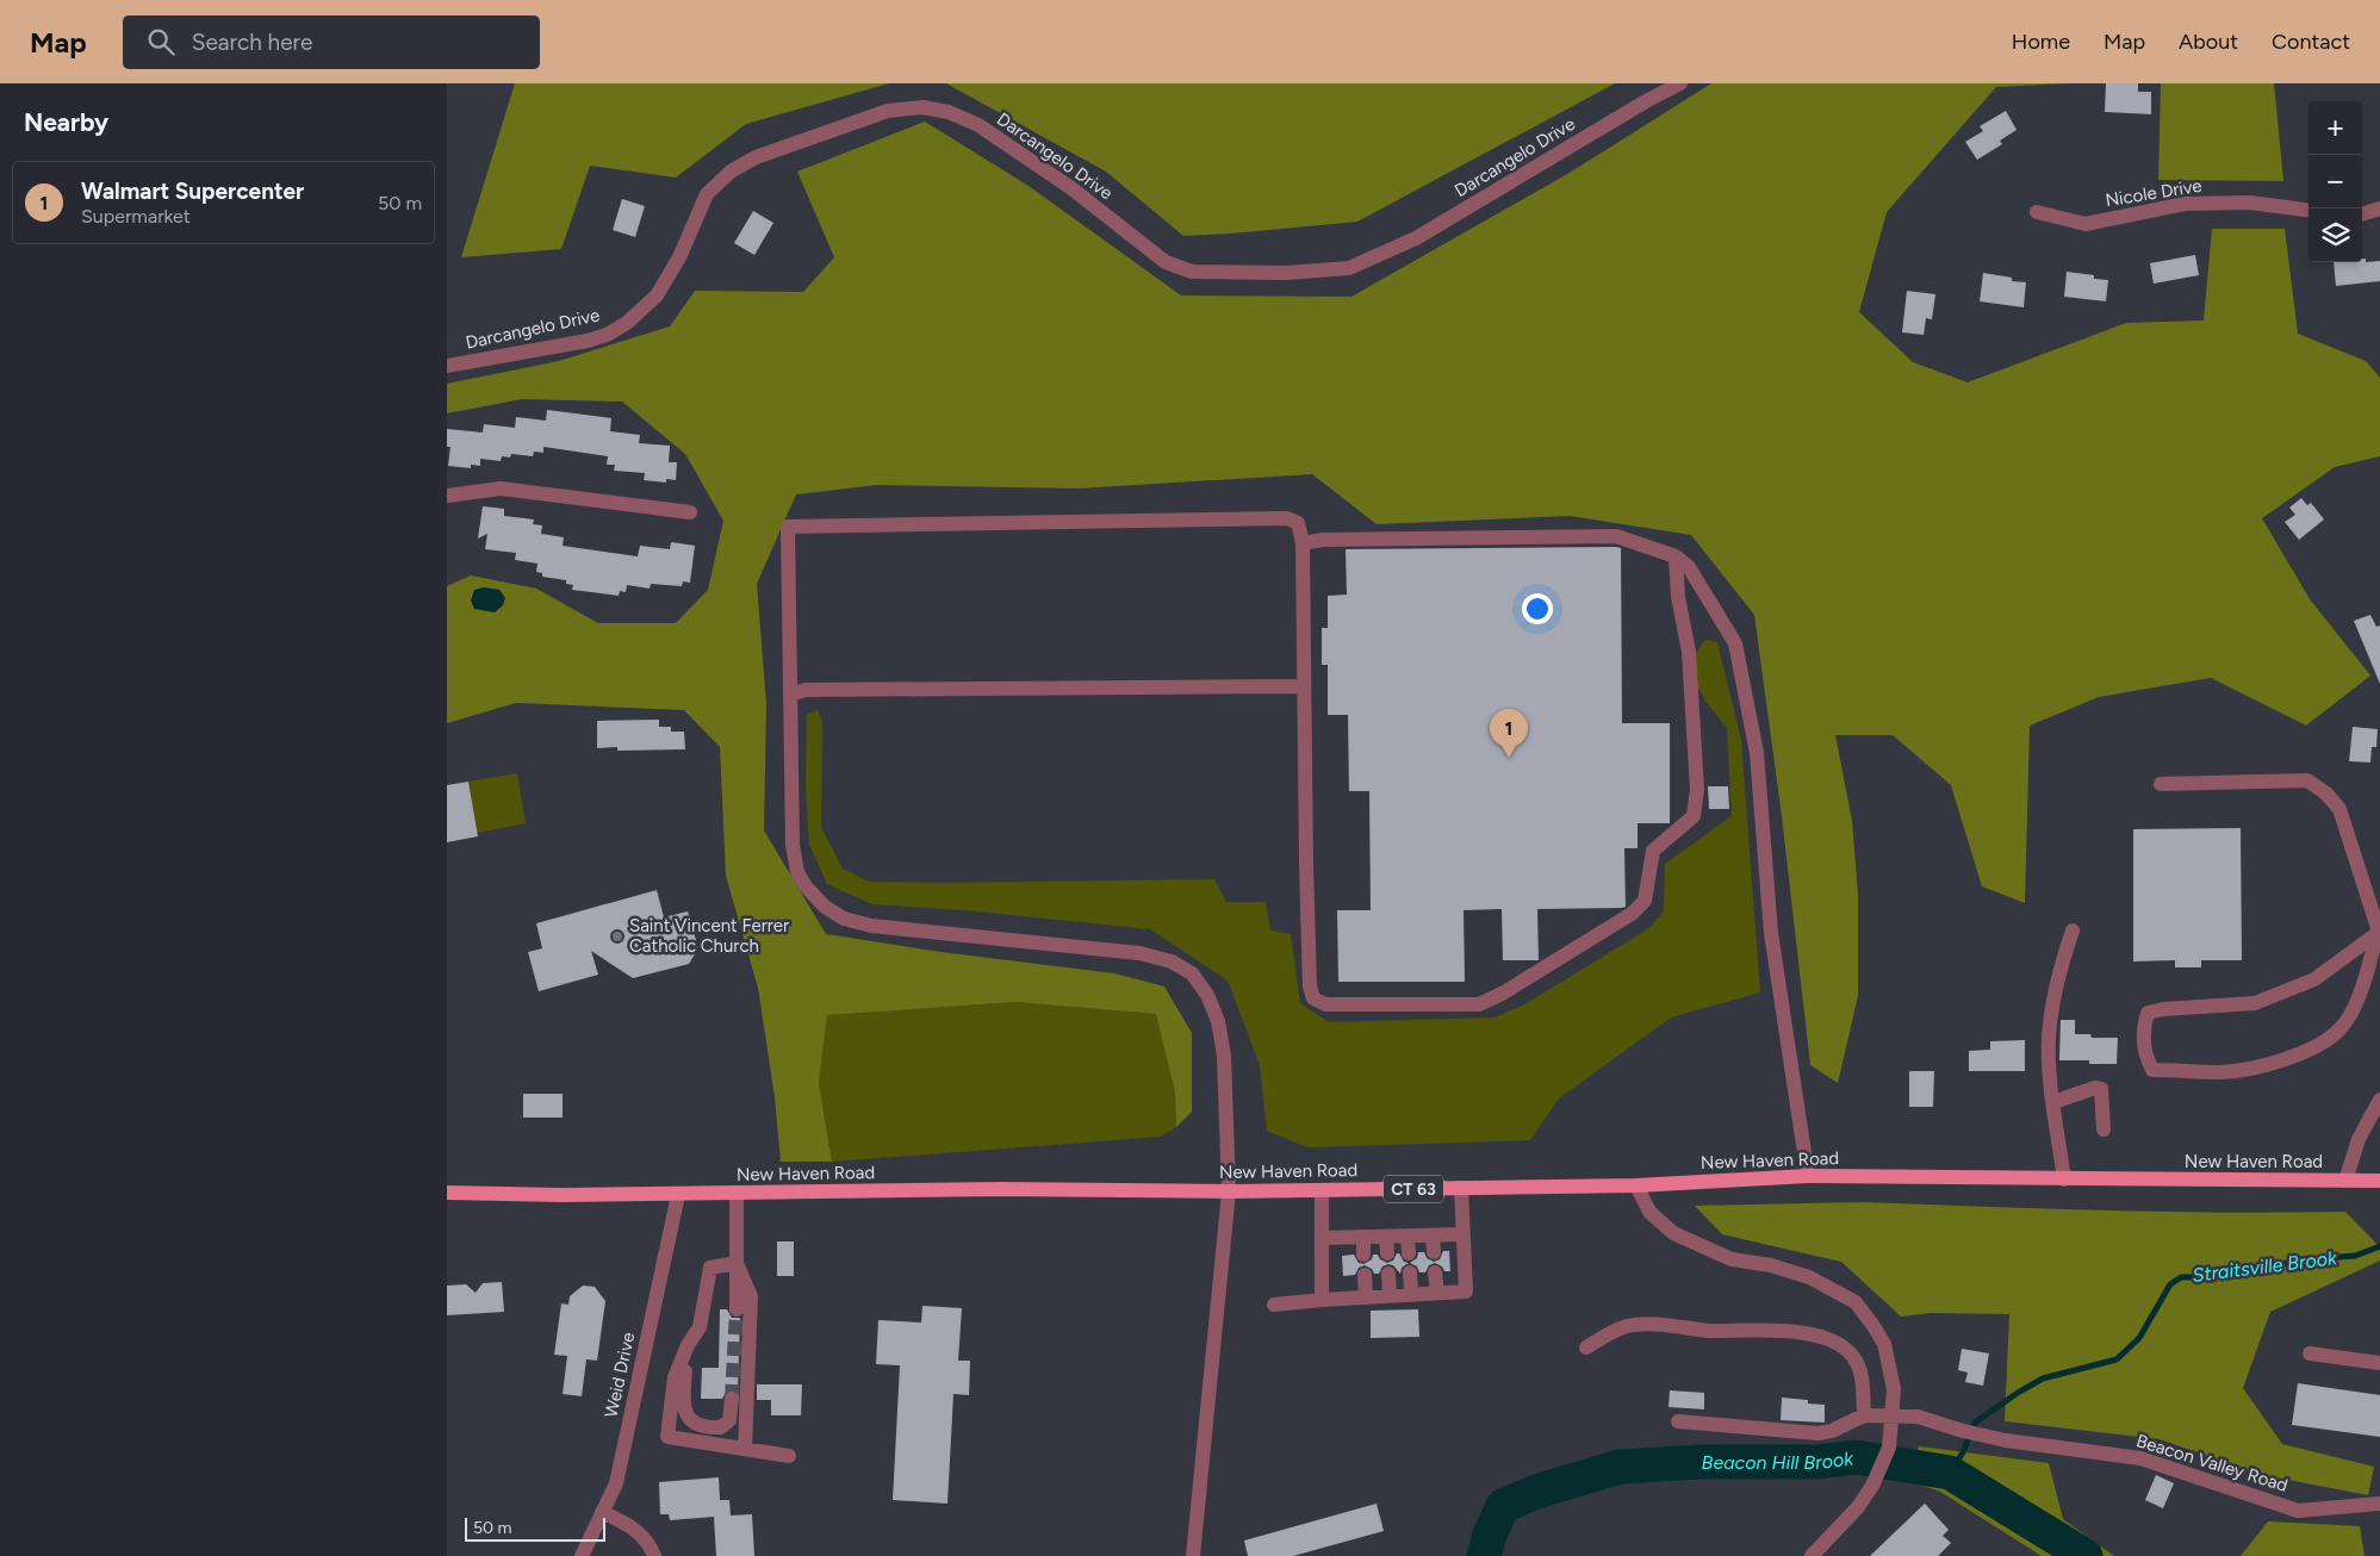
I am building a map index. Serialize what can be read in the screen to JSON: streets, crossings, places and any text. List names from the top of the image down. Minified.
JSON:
{"streets":{"main road":["New Haven Road","CT 63"],"street":["Darcangelo Drive","Nicole Drive","Weid Drive","Beacon Valley Road"]},"crossings":[["New Haven Road","Weid Drive"]],"water":["Straitsville Brook","Beacon Hill Brook"],"places":["Saint Vincent Ferrer Catholic Church"],"scale_bar":"50 m","page":{"header":"Map","search":"Search here","nav":["Home","Map","About","Contact"],"heading":"Nearby","map_buttons":["+","−"],"list":[{"mark":"1","name":"Walmart Supercenter","note":"Supermarket","value":"50 m"}],"pins":"1","scale":"50 m"}}
